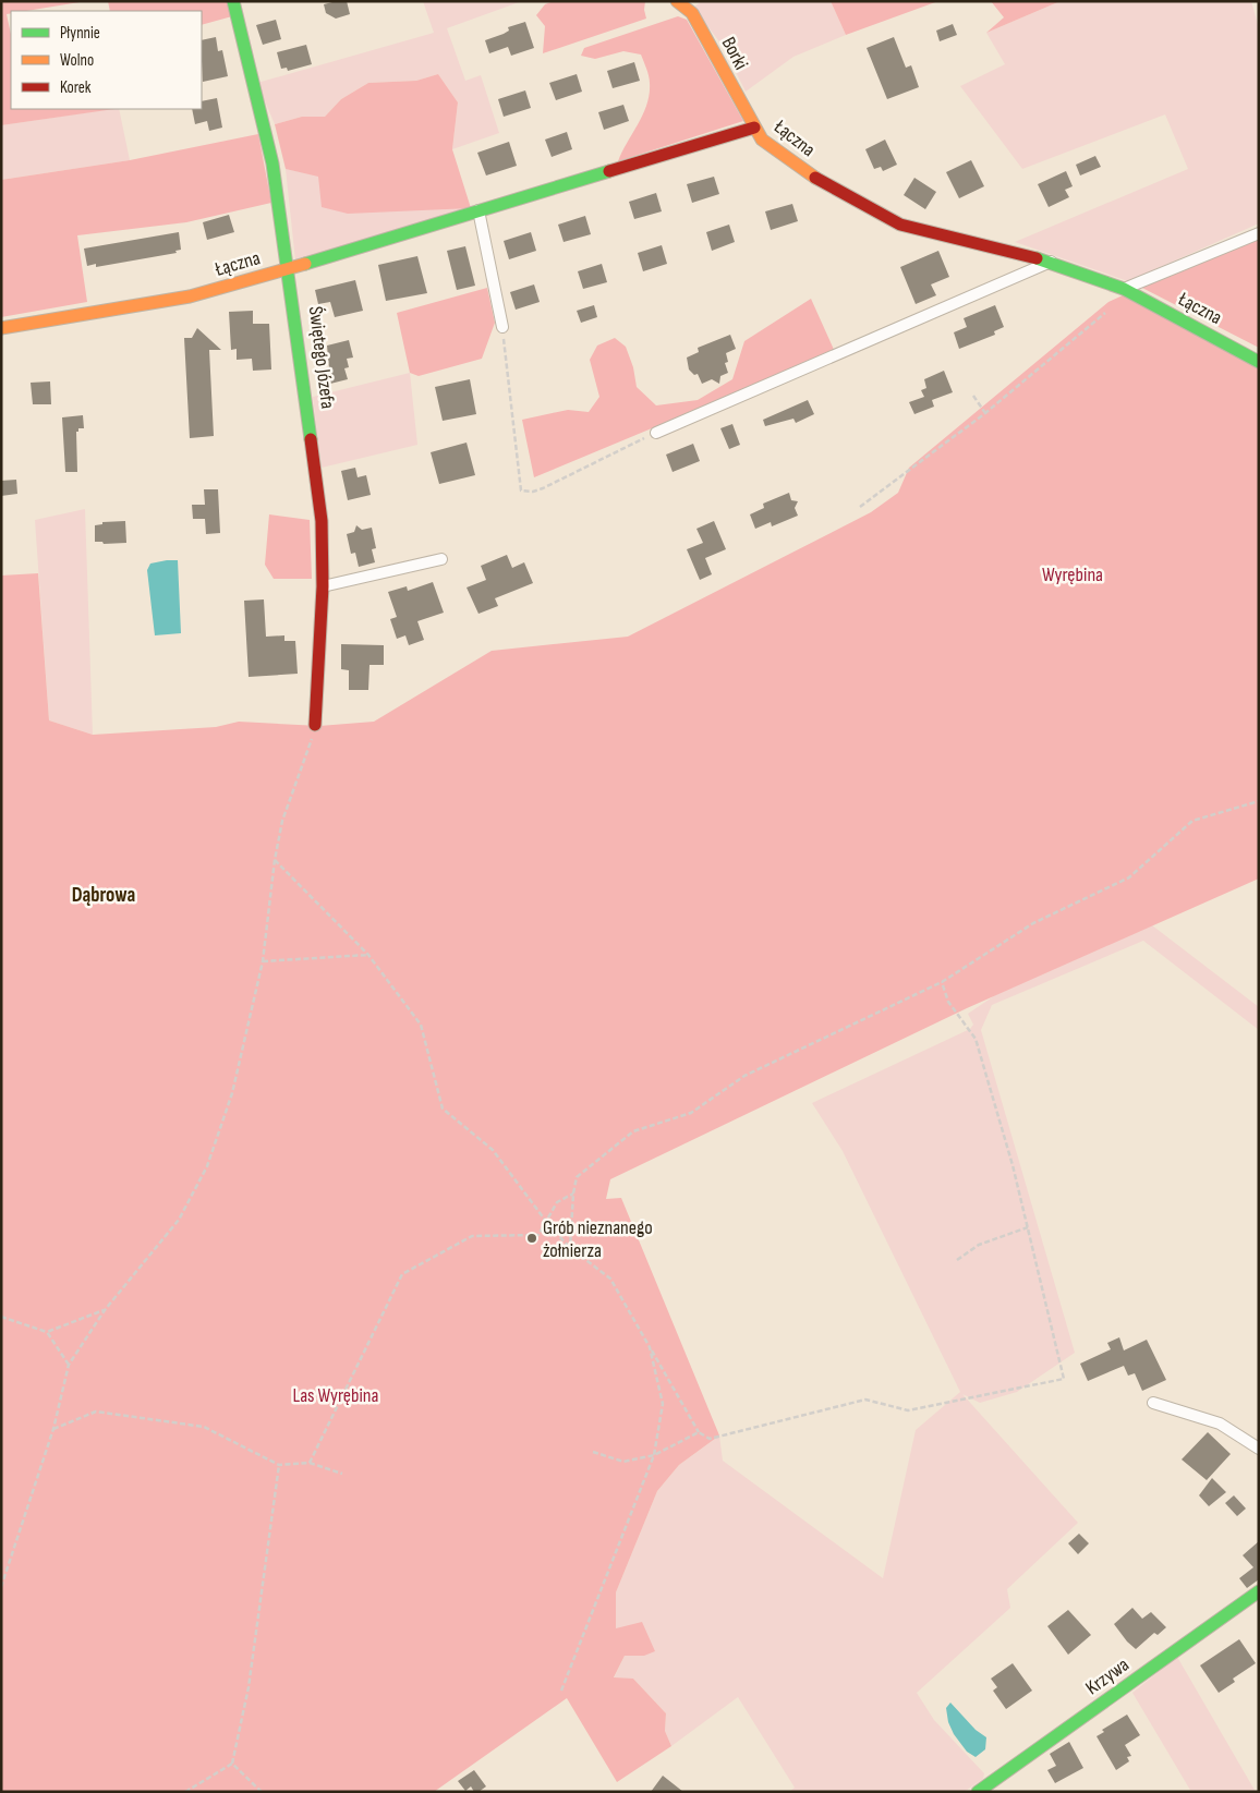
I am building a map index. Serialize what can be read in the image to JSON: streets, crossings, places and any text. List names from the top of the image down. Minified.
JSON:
{"streets":{"street":["Borki","Łączna","Świętego Józefa","Krzywa"]},"crossings":[["Borki","Łączna"],["Łączna","Świętego Józefa"]],"districts":["Dąbrowa"],"parks":["Wyrębina","Las Wyrębina"],"places":["Grób nieznanego żołnierza"],"legend":["Płynnie","Wolno","Korek"]}
